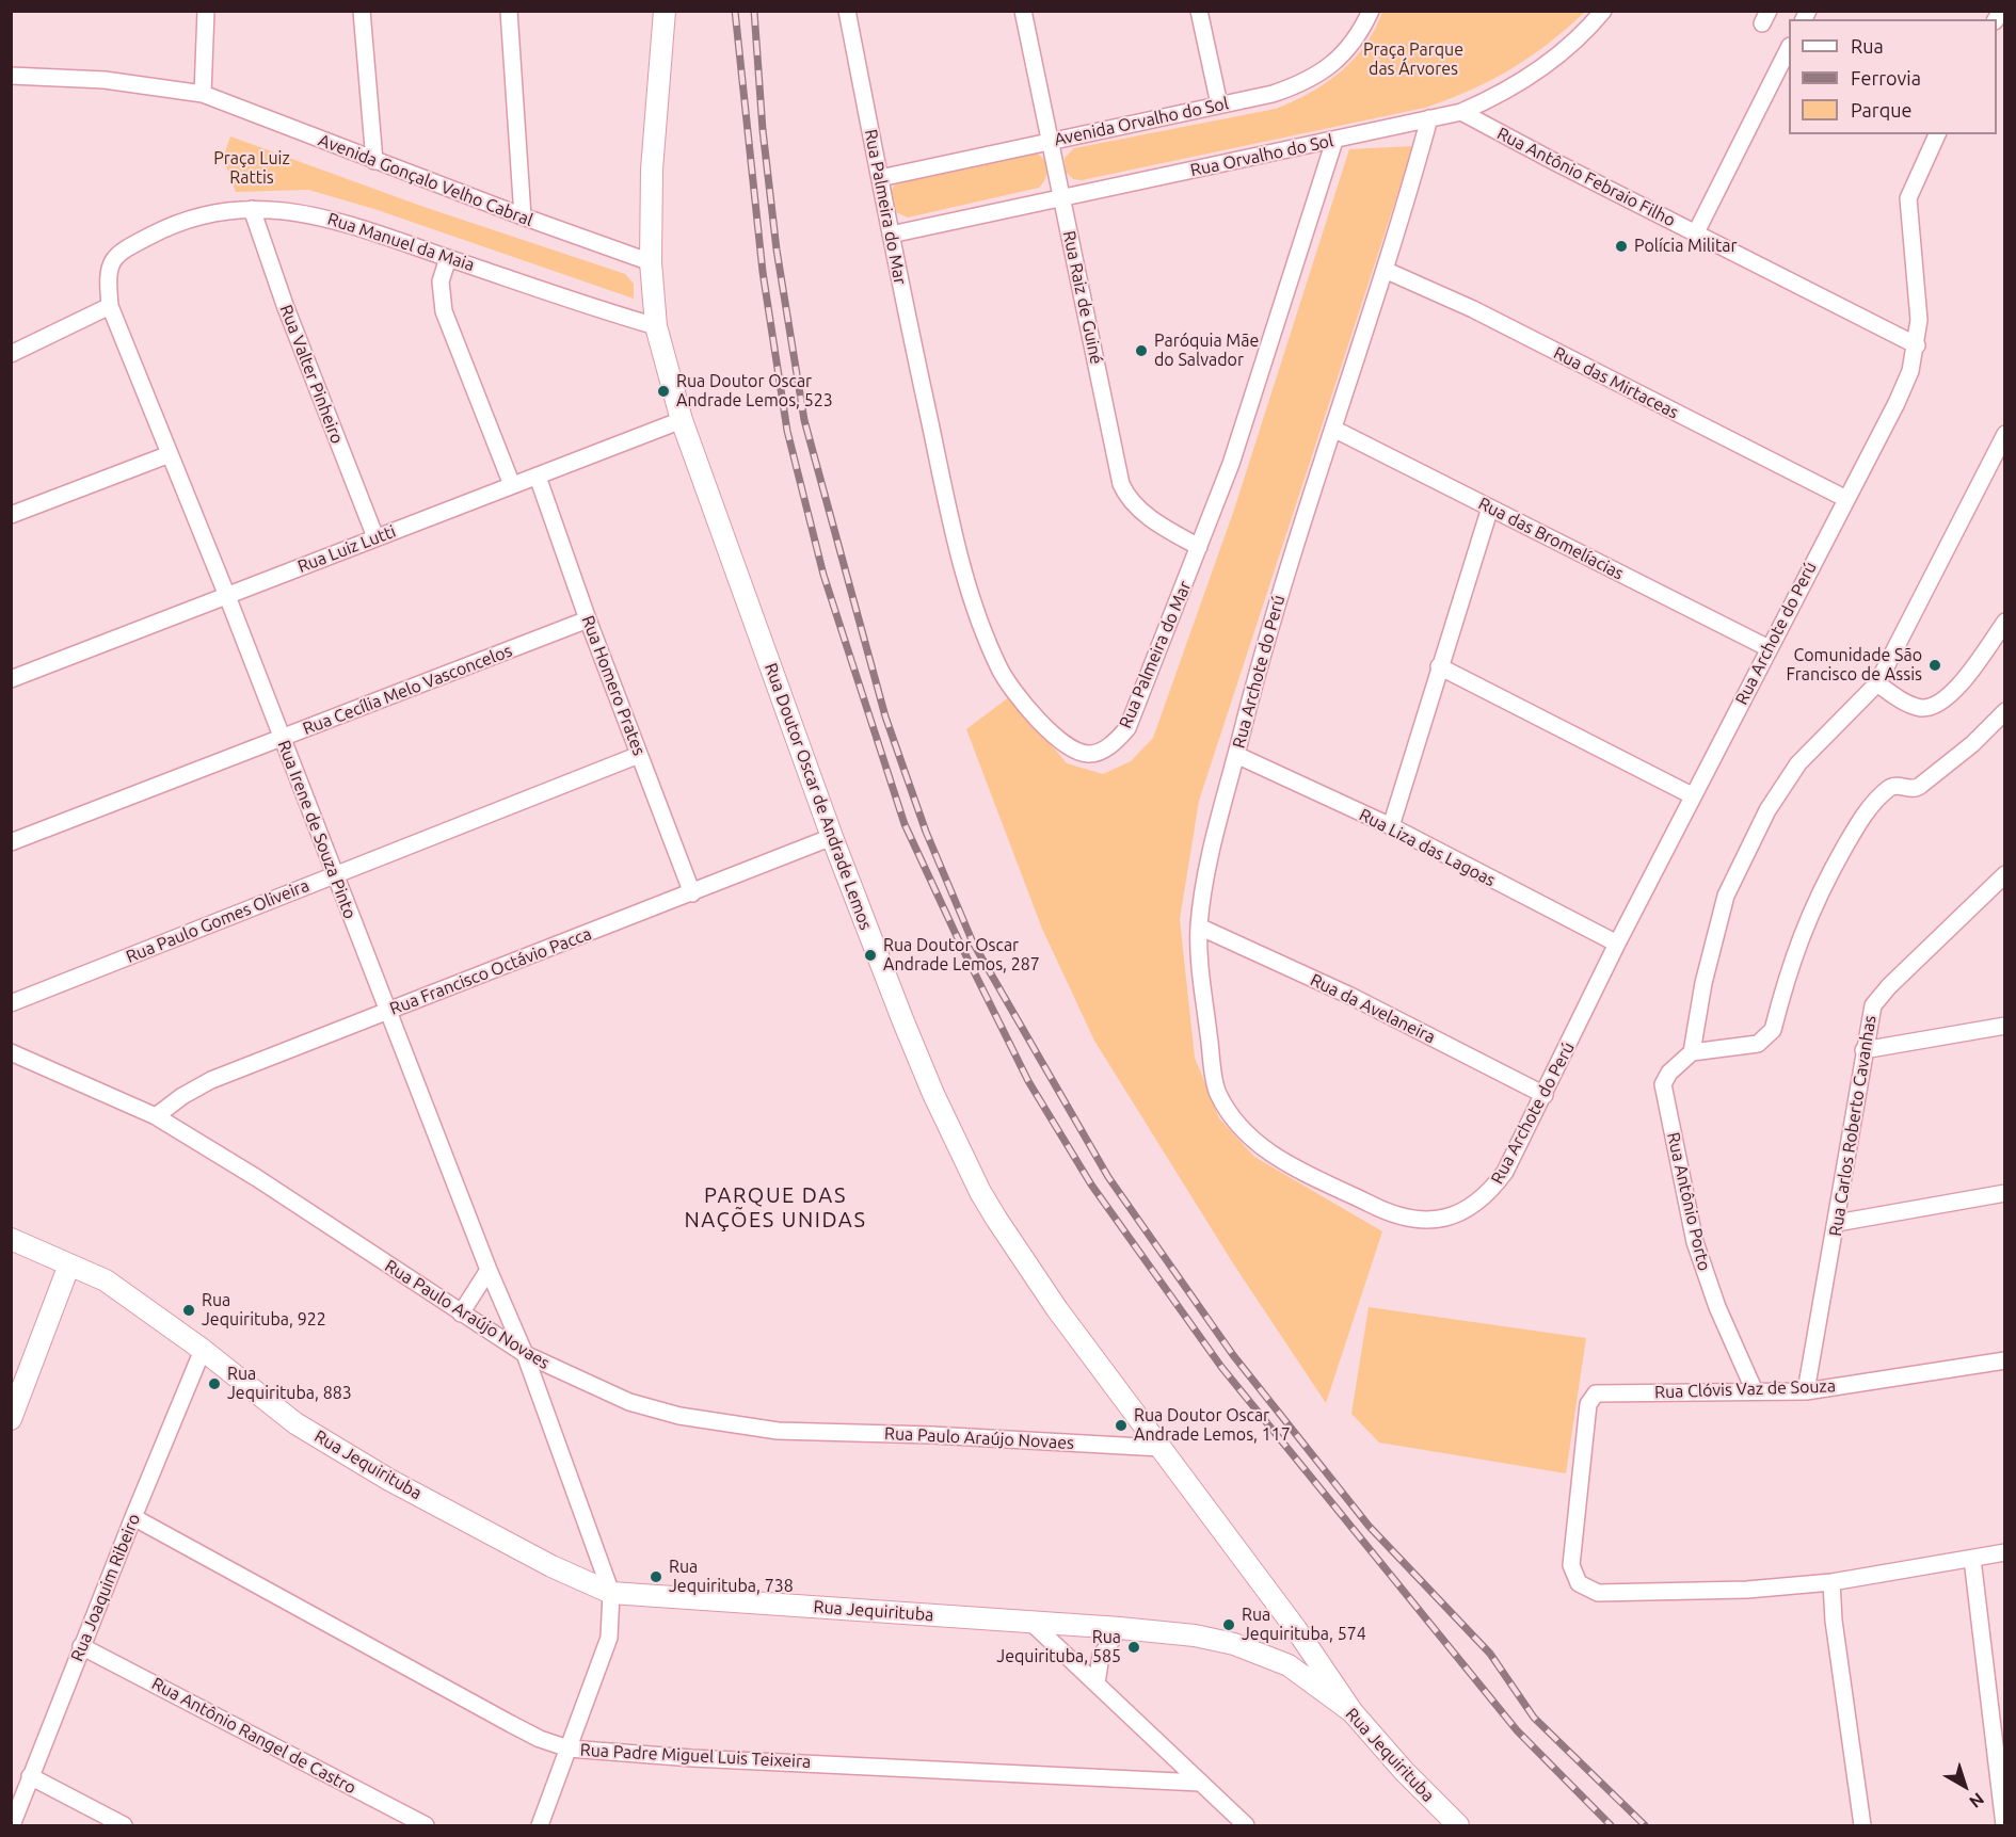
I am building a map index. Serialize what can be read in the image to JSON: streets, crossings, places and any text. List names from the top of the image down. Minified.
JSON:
{"streets":{"street":["Avenida Orvalho do Sol","Rua Orvalho do Sol","Rua Antônio Febraio Filho","Avenida Gonçalo Velho Cabral","Rua Palmeira do Mar","Rua Manuel da Maia","Rua Raiz de Guiné","Rua Valter Pinheiro","Rua das Mirtaceas","Rua das Bromelíacias","Rua Luiz Lutti","Rua Archote do Perú","Rua Homero Prates","Rua Cecília Melo Vasconcelos","Rua Doutor Oscar de Andrade Lemos","Rua Irene de Souza Pinto","Rua Liza das Lagoas","Rua Paulo Gomes Oliveira","Rua Francisco Octávio Pacca","Rua da Avelaneira","Rua Carlos Roberto Cavanhas","Rua Antônio Porto","Rua Paulo Araújo Novaes","Rua Clóvis Vaz de Souza","Rua Jequirituba","Rua Joaquim Ribeiro","Rua Antônio Rangel de Castro","Rua Padre Miguel Luis Teixeira"]},"crossings":[["Avenida Orvalho do Sol","Rua Palmeira do Mar"],["Avenida Orvalho do Sol","Rua Raiz de Guiné"],["Rua Orvalho do Sol","Rua Antônio Febraio Filho"],["Rua Orvalho do Sol","Rua Palmeira do Mar"],["Rua Orvalho do Sol","Rua Raiz de Guiné"],["Rua Orvalho do Sol","Rua Archote do Perú"],["Rua Antônio Febraio Filho","Rua Archote do Perú"],["Avenida Gonçalo Velho Cabral","Rua Doutor Oscar de Andrade Lemos"],["Rua Palmeira do Mar","Rua Raiz de Guiné"],["Rua Manuel da Maia","Rua Valter Pinheiro"],["Rua Manuel da Maia","Rua Doutor Oscar de Andrade Lemos"],["Rua Manuel da Maia","Rua Irene de Souza Pinto"],["Rua Valter Pinheiro","Rua Luiz Lutti"],["Rua das Mirtaceas","Rua Archote do Perú"],["Rua das Bromelíacias","Rua Archote do Perú"],["Rua Luiz Lutti","Rua Homero Prates"],["Rua Luiz Lutti","Rua Doutor Oscar de Andrade Lemos"],["Rua Luiz Lutti","Rua Irene de Souza Pinto"],["Rua Archote do Perú","Rua Liza das Lagoas"],["Rua Archote do Perú","Rua da Avelaneira"],["Rua Homero Prates","Rua Cecília Melo Vasconcelos"],["Rua Homero Prates","Rua Paulo Gomes Oliveira"],["Rua Homero Prates","Rua Francisco Octávio Pacca"],["Rua Cecília Melo Vasconcelos","Rua Irene de Souza Pinto"],["Rua Doutor Oscar de Andrade Lemos","Rua Francisco Octávio Pacca"],["Rua Doutor Oscar de Andrade Lemos","Rua Paulo Araújo Novaes"],["Rua Doutor Oscar de Andrade Lemos","Rua Jequirituba"],["Rua Irene de Souza Pinto","Rua Paulo Gomes Oliveira"],["Rua Irene de Souza Pinto","Rua Francisco Octávio Pacca"],["Rua Irene de Souza Pinto","Rua Paulo Araújo Novaes"],["Rua Irene de Souza Pinto","Rua Jequirituba"],["Rua Francisco Octávio Pacca","Rua Paulo Araújo Novaes"],["Rua Carlos Roberto Cavanhas","Rua Clóvis Vaz de Souza"],["Rua Antônio Porto","Rua Clóvis Vaz de Souza"],["Rua Jequirituba","Rua Joaquim Ribeiro"],["Rua Joaquim Ribeiro","Rua Antônio Rangel de Castro"],["Rua Joaquim Ribeiro","Rua Padre Miguel Luis Teixeira"]],"districts":["PARQUE DAS NAÇÕES UNIDAS"],"parks":["Praça Parque das Árvores","Praça Luiz Rattis"],"places":["Polícia Militar","Paróquia Mãe do Salvador","Rua Doutor Oscar Andrade Lemos, 523","Comunidade São Francisco de Assis","Rua Doutor Oscar Andrade Lemos, 287","Rua Jequirituba, 922","Rua Jequirituba, 883","Rua Doutor Oscar Andrade Lemos, 117","Rua Jequirituba, 738","Rua Jequirituba, 574","Rua Jequirituba, 585"],"legend":["Rua","Ferrovia","Parque"],"north":"bottom right"}
